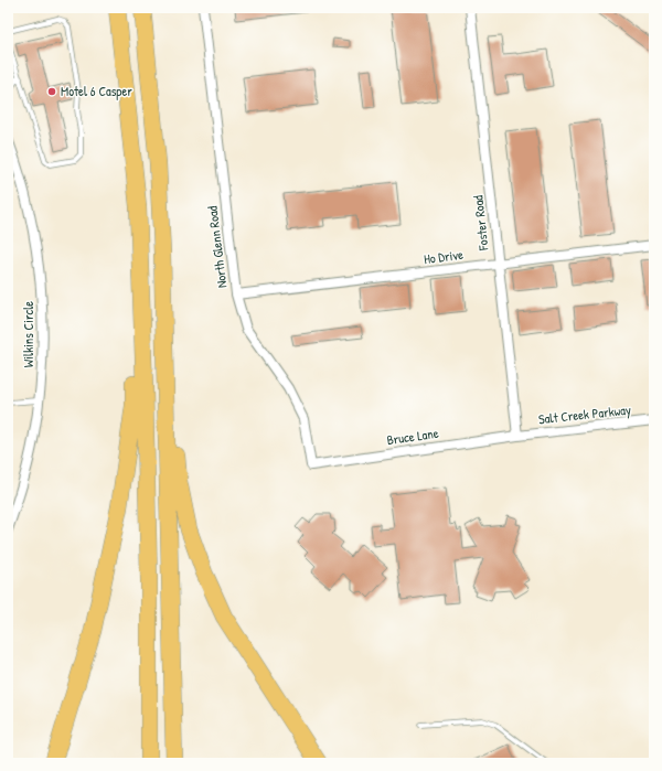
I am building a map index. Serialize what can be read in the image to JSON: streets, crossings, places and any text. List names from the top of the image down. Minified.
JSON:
{"streets":{"street":["Foster Road","North Glenn Road","Ho Drive","Wilkins Circle","Salt Creek Parkway","Bruce Lane"]},"crossings":[["Foster Road","Ho Drive"],["Foster Road","Salt Creek Parkway"],["Foster Road","Bruce Lane"],["North Glenn Road","Ho Drive"],["North Glenn Road","Bruce Lane"],["Salt Creek Parkway","Bruce Lane"]],"places":["Motel 6 Casper"]}
